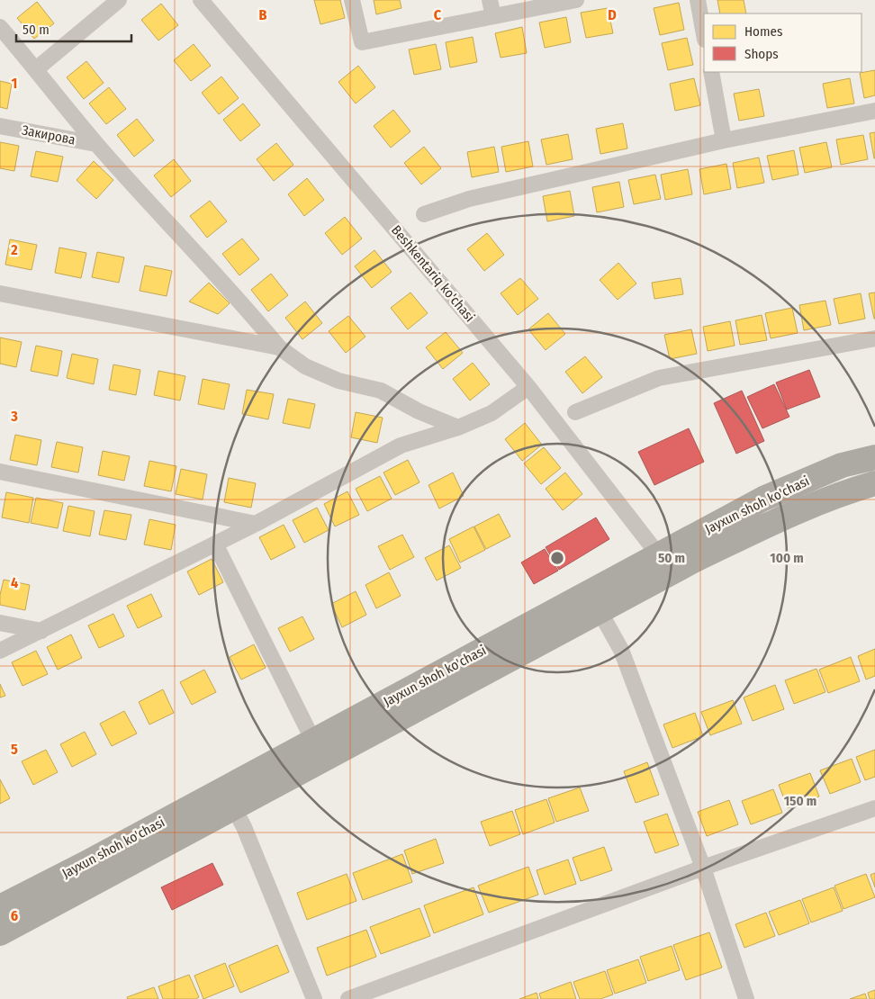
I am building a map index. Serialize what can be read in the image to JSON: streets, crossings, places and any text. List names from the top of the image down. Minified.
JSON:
{"streets":{"highway":["Jayxun shoh ko'chasi"],"street":["Закирова","Beshkentariq ko'chasi"]},"crossings":[["Beshkentariq ko'chasi","Jayxun shoh ko'chasi"]],"legend":["Homes","Shops"],"scale_bar":"50 m","grid":{"columns":["B","C","D"],"rows":["1","2","3","4","5","6"]},"rings":["50 m","100 m","150 m"]}
